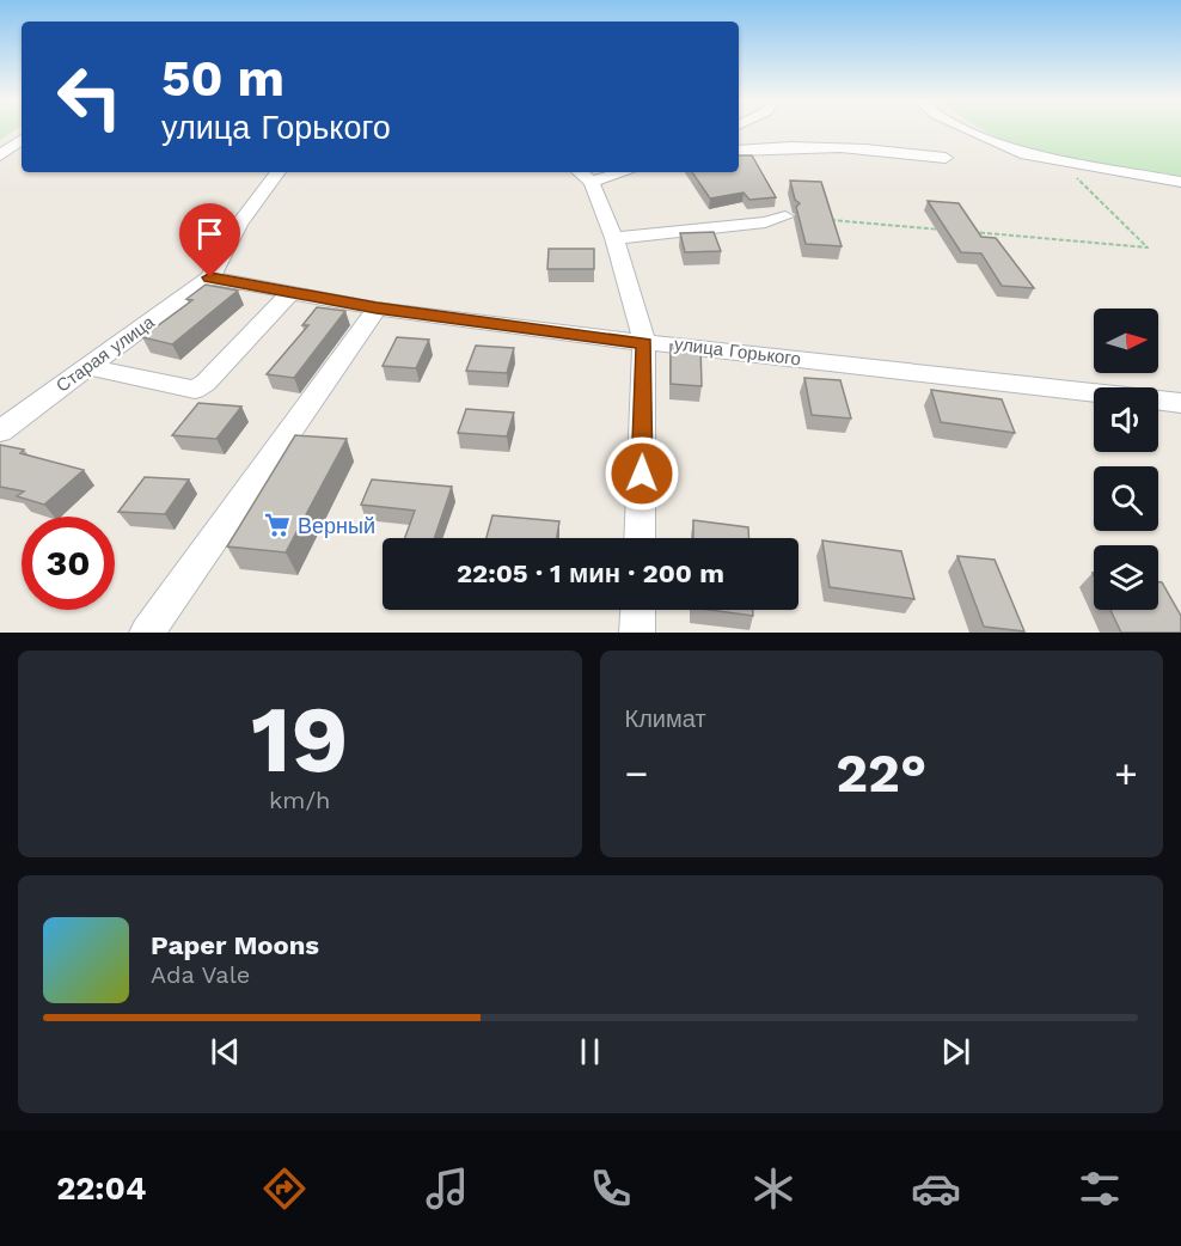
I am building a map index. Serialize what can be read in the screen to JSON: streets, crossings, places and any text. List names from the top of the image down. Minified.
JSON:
{"streets":{"street":["улица Горького","Старая улица"]},"crossings":[["улица Горького","Старая улица"]],"places":{"supermarket":["Верный"]},"north":"right","page":{"turn":["50 m","улица Горького"],"limit":"30","trip":"22:05 · 1 мин · 200 m","tile":[["19","km/h"],"Климат"],"heat":["−","22°","+"],"song":["Paper Moons","Ada Vale"],"tabs":"22:04"}}
